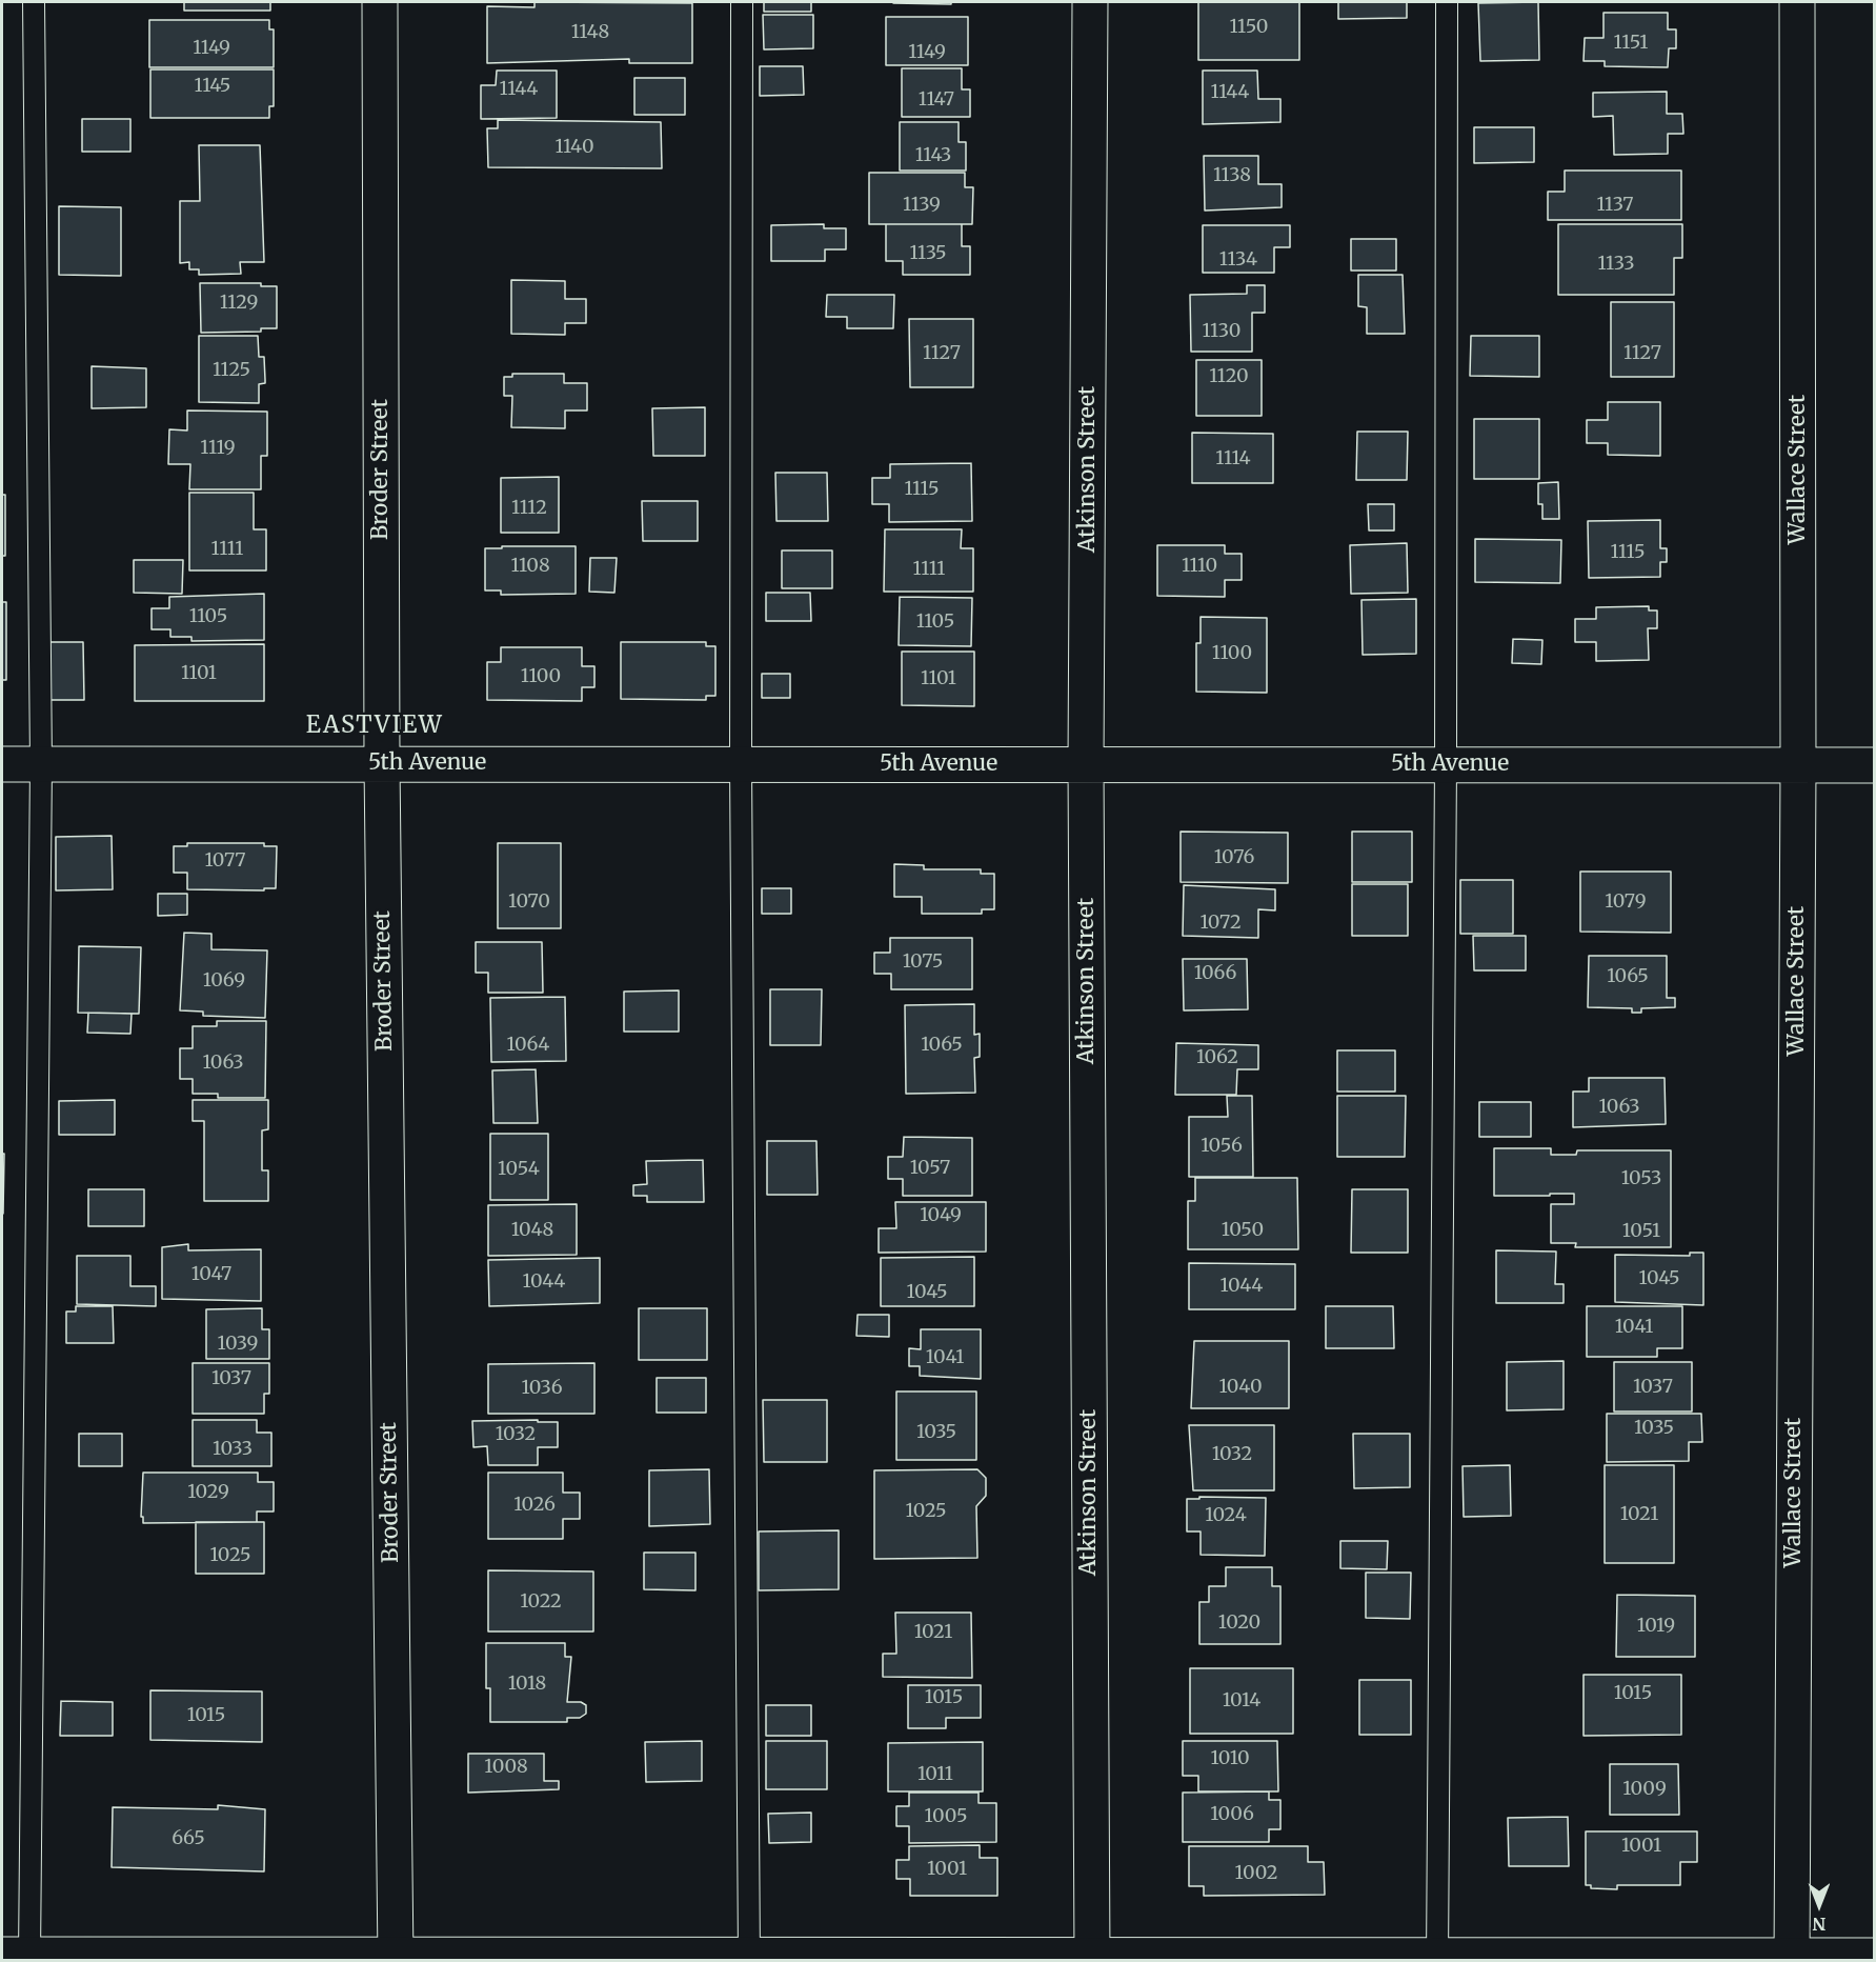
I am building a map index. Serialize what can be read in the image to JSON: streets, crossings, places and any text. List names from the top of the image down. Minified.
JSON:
{"streets":{"street":["Broder Street","Atkinson Street","Wallace Street","5th Avenue"]},"crossings":[["Broder Street","5th Avenue"],["Atkinson Street","5th Avenue"],["Wallace Street","5th Avenue"]],"districts":["EASTVIEW"],"house_numbers":["1150","1148","1151","1149","1149","1145","1144","1144","1147","1140","1143","1138","1139","1137","1135","1134","1133","1129","1130","1127","1127","1125","1120","1119","1114","1115","1112","1111","1115","1108","1110","1111","1105","1105","1100","1101","1100","1101","1076","1077","1070","1079","1072","1075","1066","1065","1069","1064","1065","1062","1063","1063","1056","1057","1054","1053","1049","1048","1050","1051","1047","1045","1044","1044","1045","1041","1039","1041","1037","1040","1037","1036","1035","1035","1032","1033","1032","1029","1026","1025","1021","1024","1025","1022","1020","1019","1021","1018","1015","1015","1014","1015","1010","1008","1011","1009","1006","1005","665","1001","1001","1002"],"north":"bottom"}
